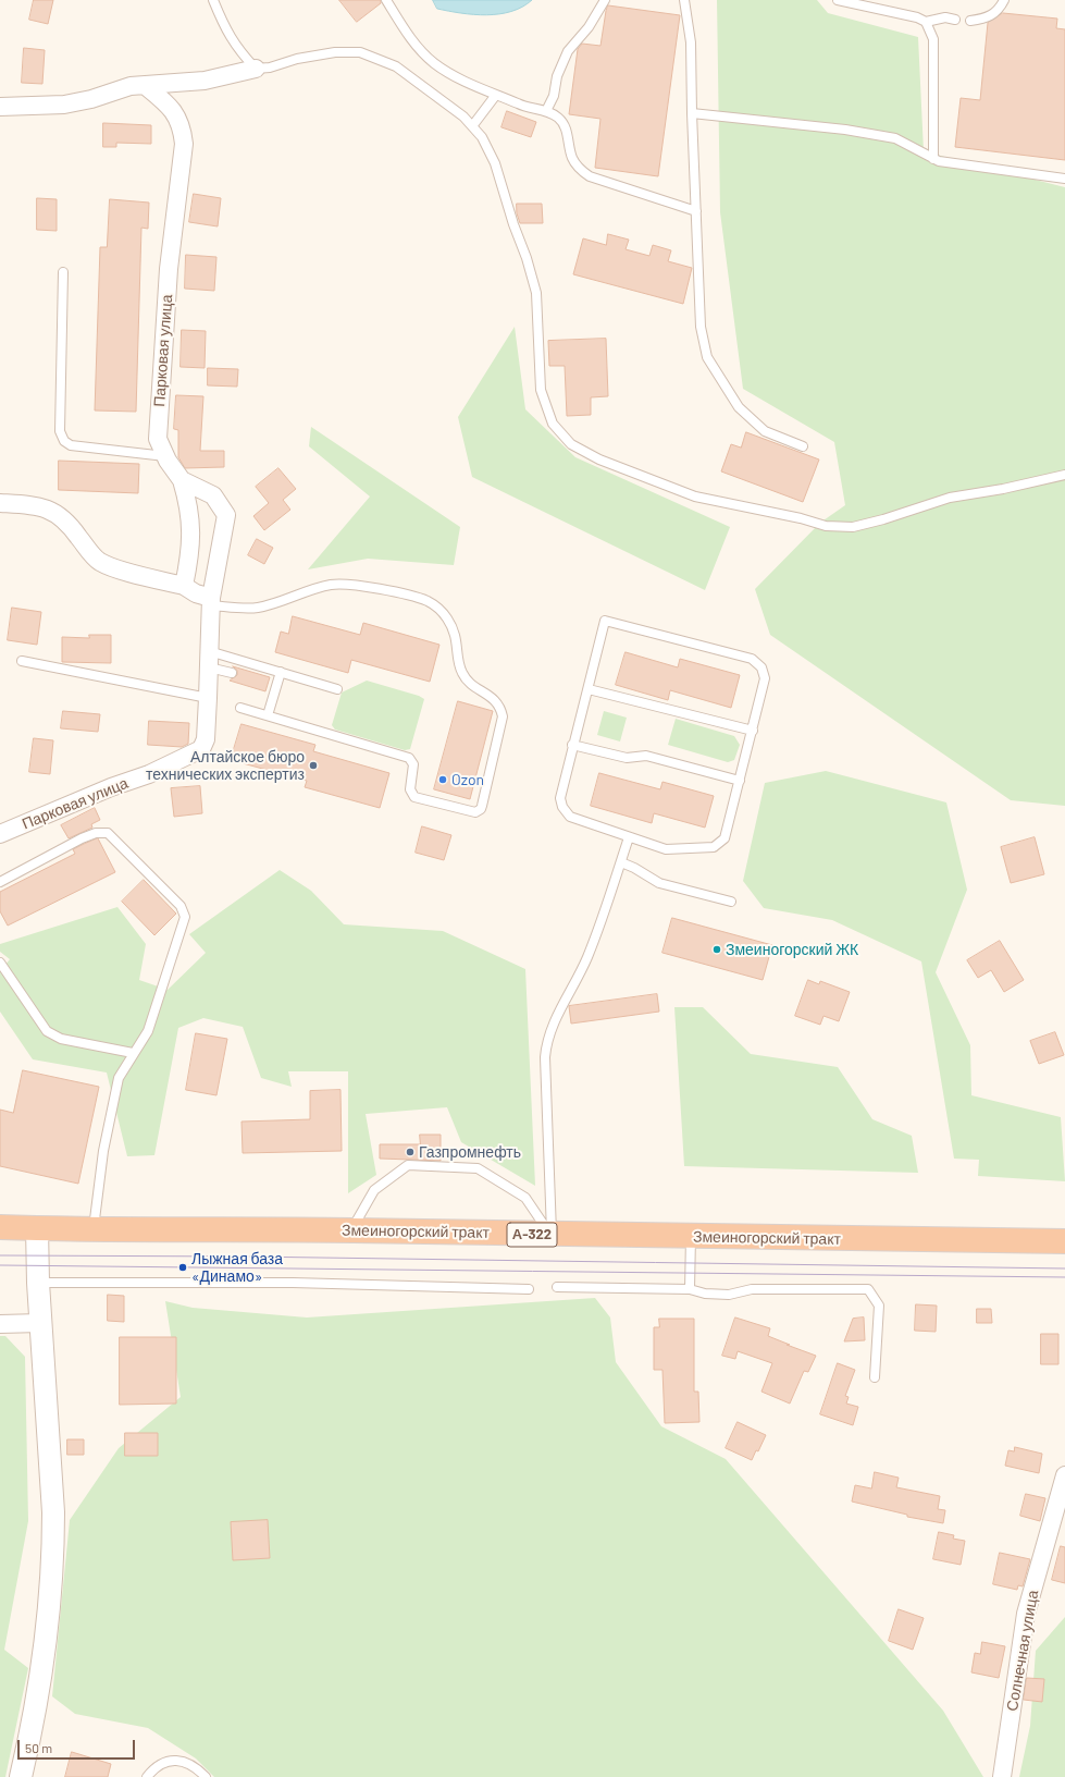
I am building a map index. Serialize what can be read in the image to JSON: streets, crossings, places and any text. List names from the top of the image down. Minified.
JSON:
{"streets":{"highway":["Змеиногорский тракт","А-322"],"street":["Парковая улица","Солнечная улица"]},"places":["Алтайское бюро технических экспертиз","Ozon","Змеиногорский ЖК","Газпромнефть","Лыжная база «Динамо»"],"scale_bar":"50 m"}
